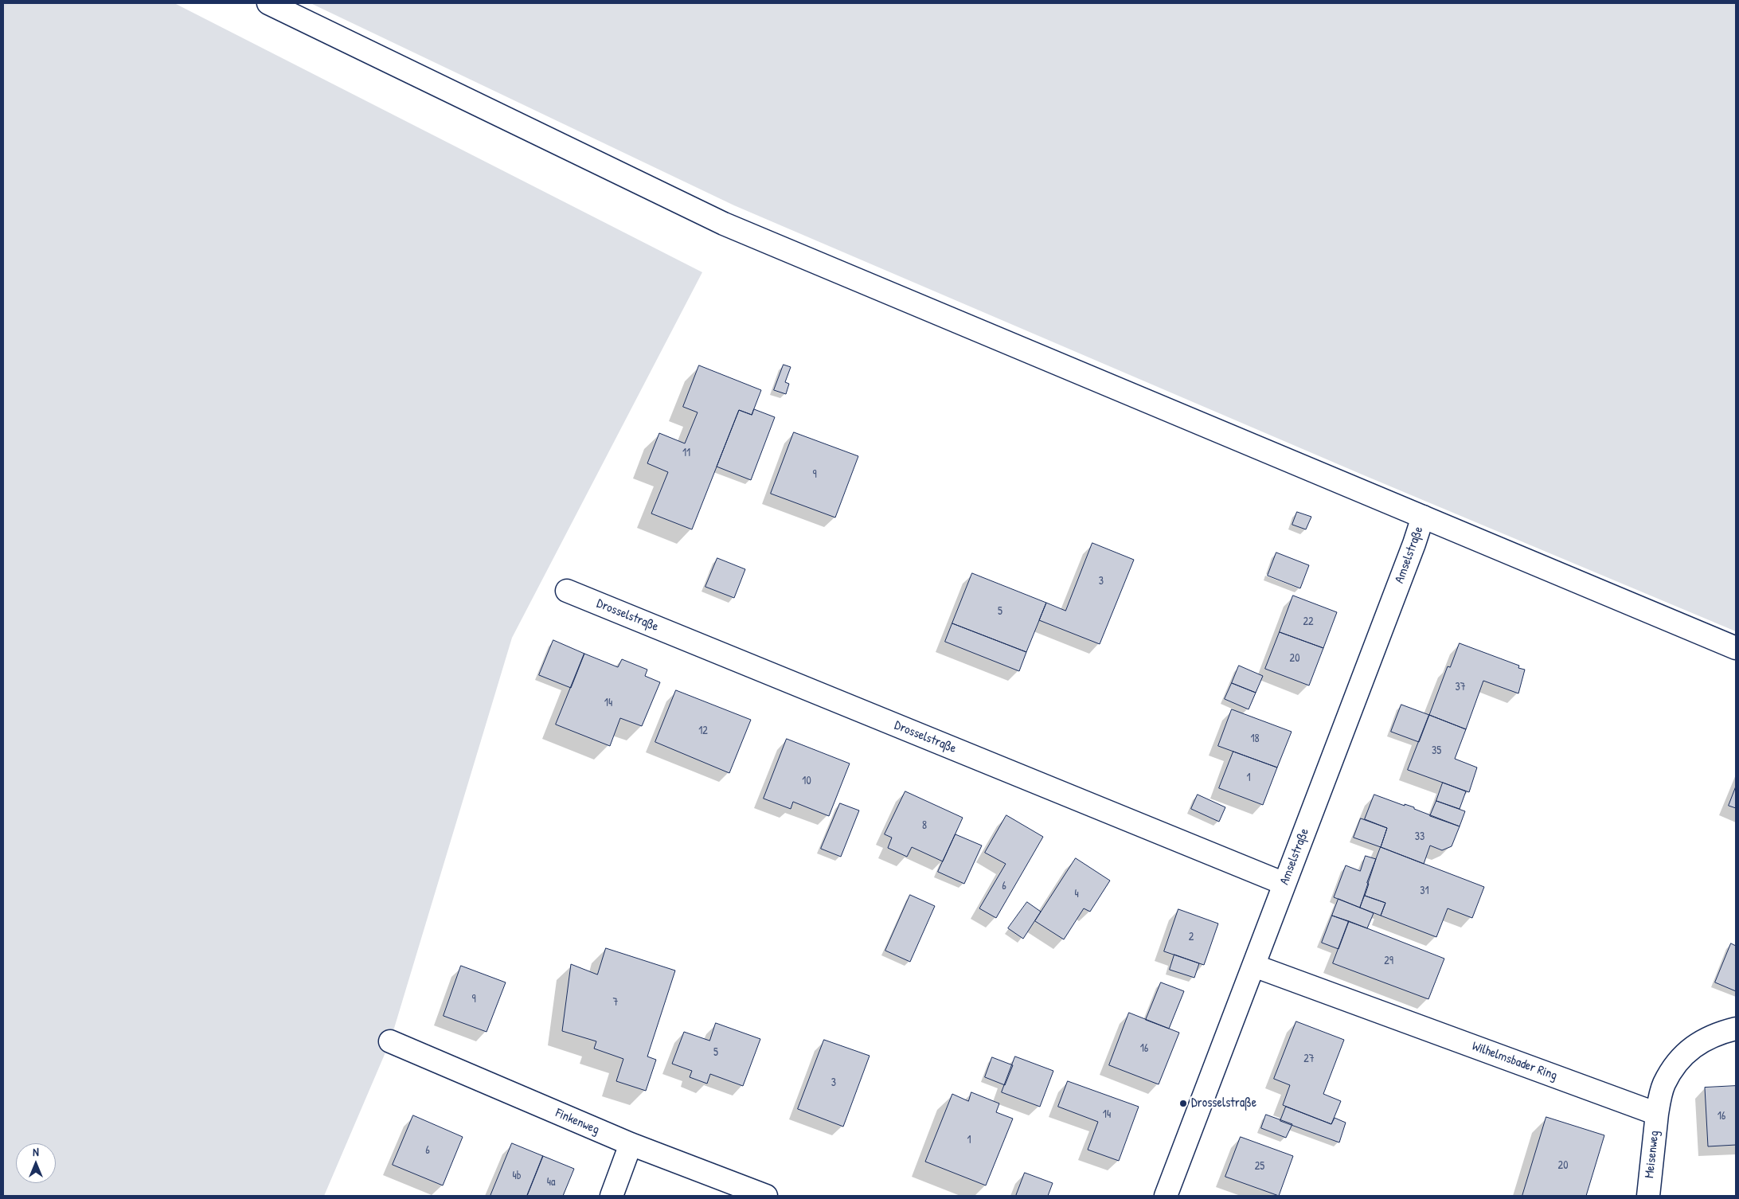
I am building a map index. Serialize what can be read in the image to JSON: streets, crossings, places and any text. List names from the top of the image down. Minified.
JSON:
{"streets":{"street":["Amselstraße","Drosselstraße","Wilhelmsbader Ring","Finkenweg","Meisenweg"]},"crossings":[["Amselstraße","Drosselstraße"],["Amselstraße","Wilhelmsbader Ring"],["Wilhelmsbader Ring","Meisenweg"]],"places":["Drosselstraße"],"house_numbers":["11","9","3","5","22","20","37","14","12","18","35","1","10","8","33","6","31","4","2","29","9","7","16","5","27","3","14","16","1","6","20","25","4b","4a"],"north":"top"}
